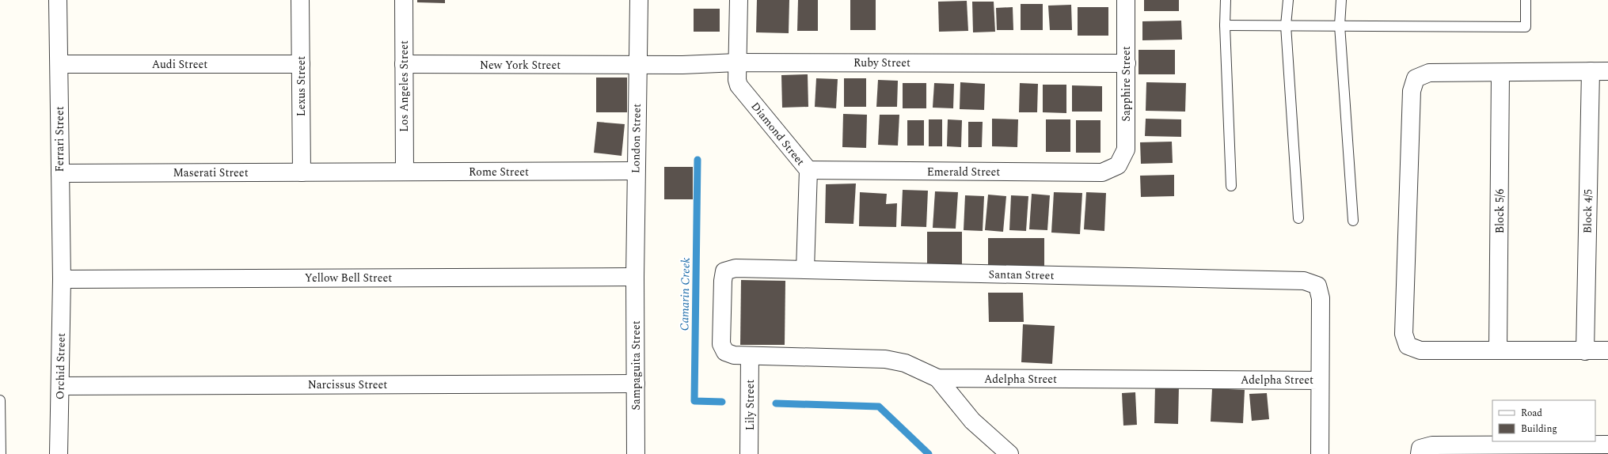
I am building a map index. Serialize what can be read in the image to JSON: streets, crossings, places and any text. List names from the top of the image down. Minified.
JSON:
{"streets":{"street":["Ruby Street","Audi Street","New York Street","Sapphire Street","Lexus Street","Los Angeles Street","Diamond Street","London Street","Ferrari Street","Rome Street","Emerald Street","Maserati Street","Block 5/6","Block 4/5","Santan Street","Yellow Bell Street","Sampaguita Street","Orchid Street","Adelpha Street","Narcissus Street","Lily Street"]},"crossings":[["Ruby Street","New York Street"],["Ruby Street","Sapphire Street"],["Ruby Street","Diamond Street"],["Ruby Street","London Street"],["Audi Street","Lexus Street"],["Audi Street","Ferrari Street"],["New York Street","Los Angeles Street"],["New York Street","London Street"],["Sapphire Street","Emerald Street"],["Lexus Street","Maserati Street"],["Los Angeles Street","Rome Street"],["Diamond Street","Emerald Street"],["Diamond Street","Santan Street"],["London Street","Rome Street"],["London Street","Yellow Bell Street"],["London Street","Sampaguita Street"],["Ferrari Street","Maserati Street"],["Ferrari Street","Yellow Bell Street"],["Ferrari Street","Orchid Street"],["Rome Street","Maserati Street"],["Santan Street","Adelpha Street"],["Yellow Bell Street","Sampaguita Street"],["Yellow Bell Street","Orchid Street"],["Sampaguita Street","Narcissus Street"],["Orchid Street","Narcissus Street"],["Adelpha Street","Lily Street"]],"water":["Camarin Creek"],"legend":["Road","Building"]}
